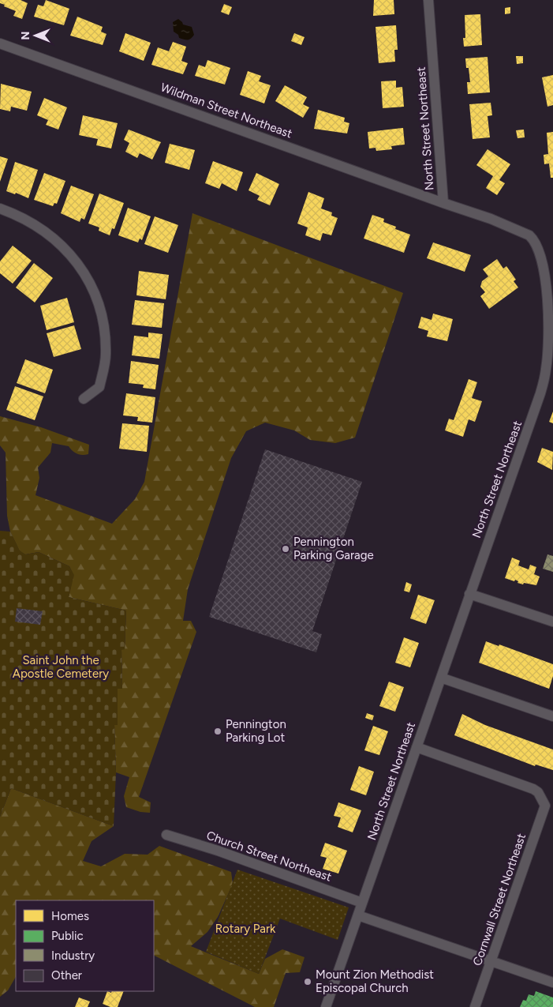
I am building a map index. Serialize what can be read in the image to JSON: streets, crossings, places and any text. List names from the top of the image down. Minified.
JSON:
{"streets":{"street":["Wildman Street Northeast","North Street Northeast","Church Street Northeast","Cornwall Street Northeast"]},"crossings":[["Wildman Street Northeast","North Street Northeast"],["North Street Northeast","Church Street Northeast"],["North Street Northeast","Cornwall Street Northeast"]],"parks":["Saint John the Apostle Cemetery","Rotary Park"],"places":["Pennington Parking Garage","Pennington Parking Lot","Mount Zion Methodist Episcopal Church"],"legend":["Homes","Public","Industry","Other"],"north":"left"}
